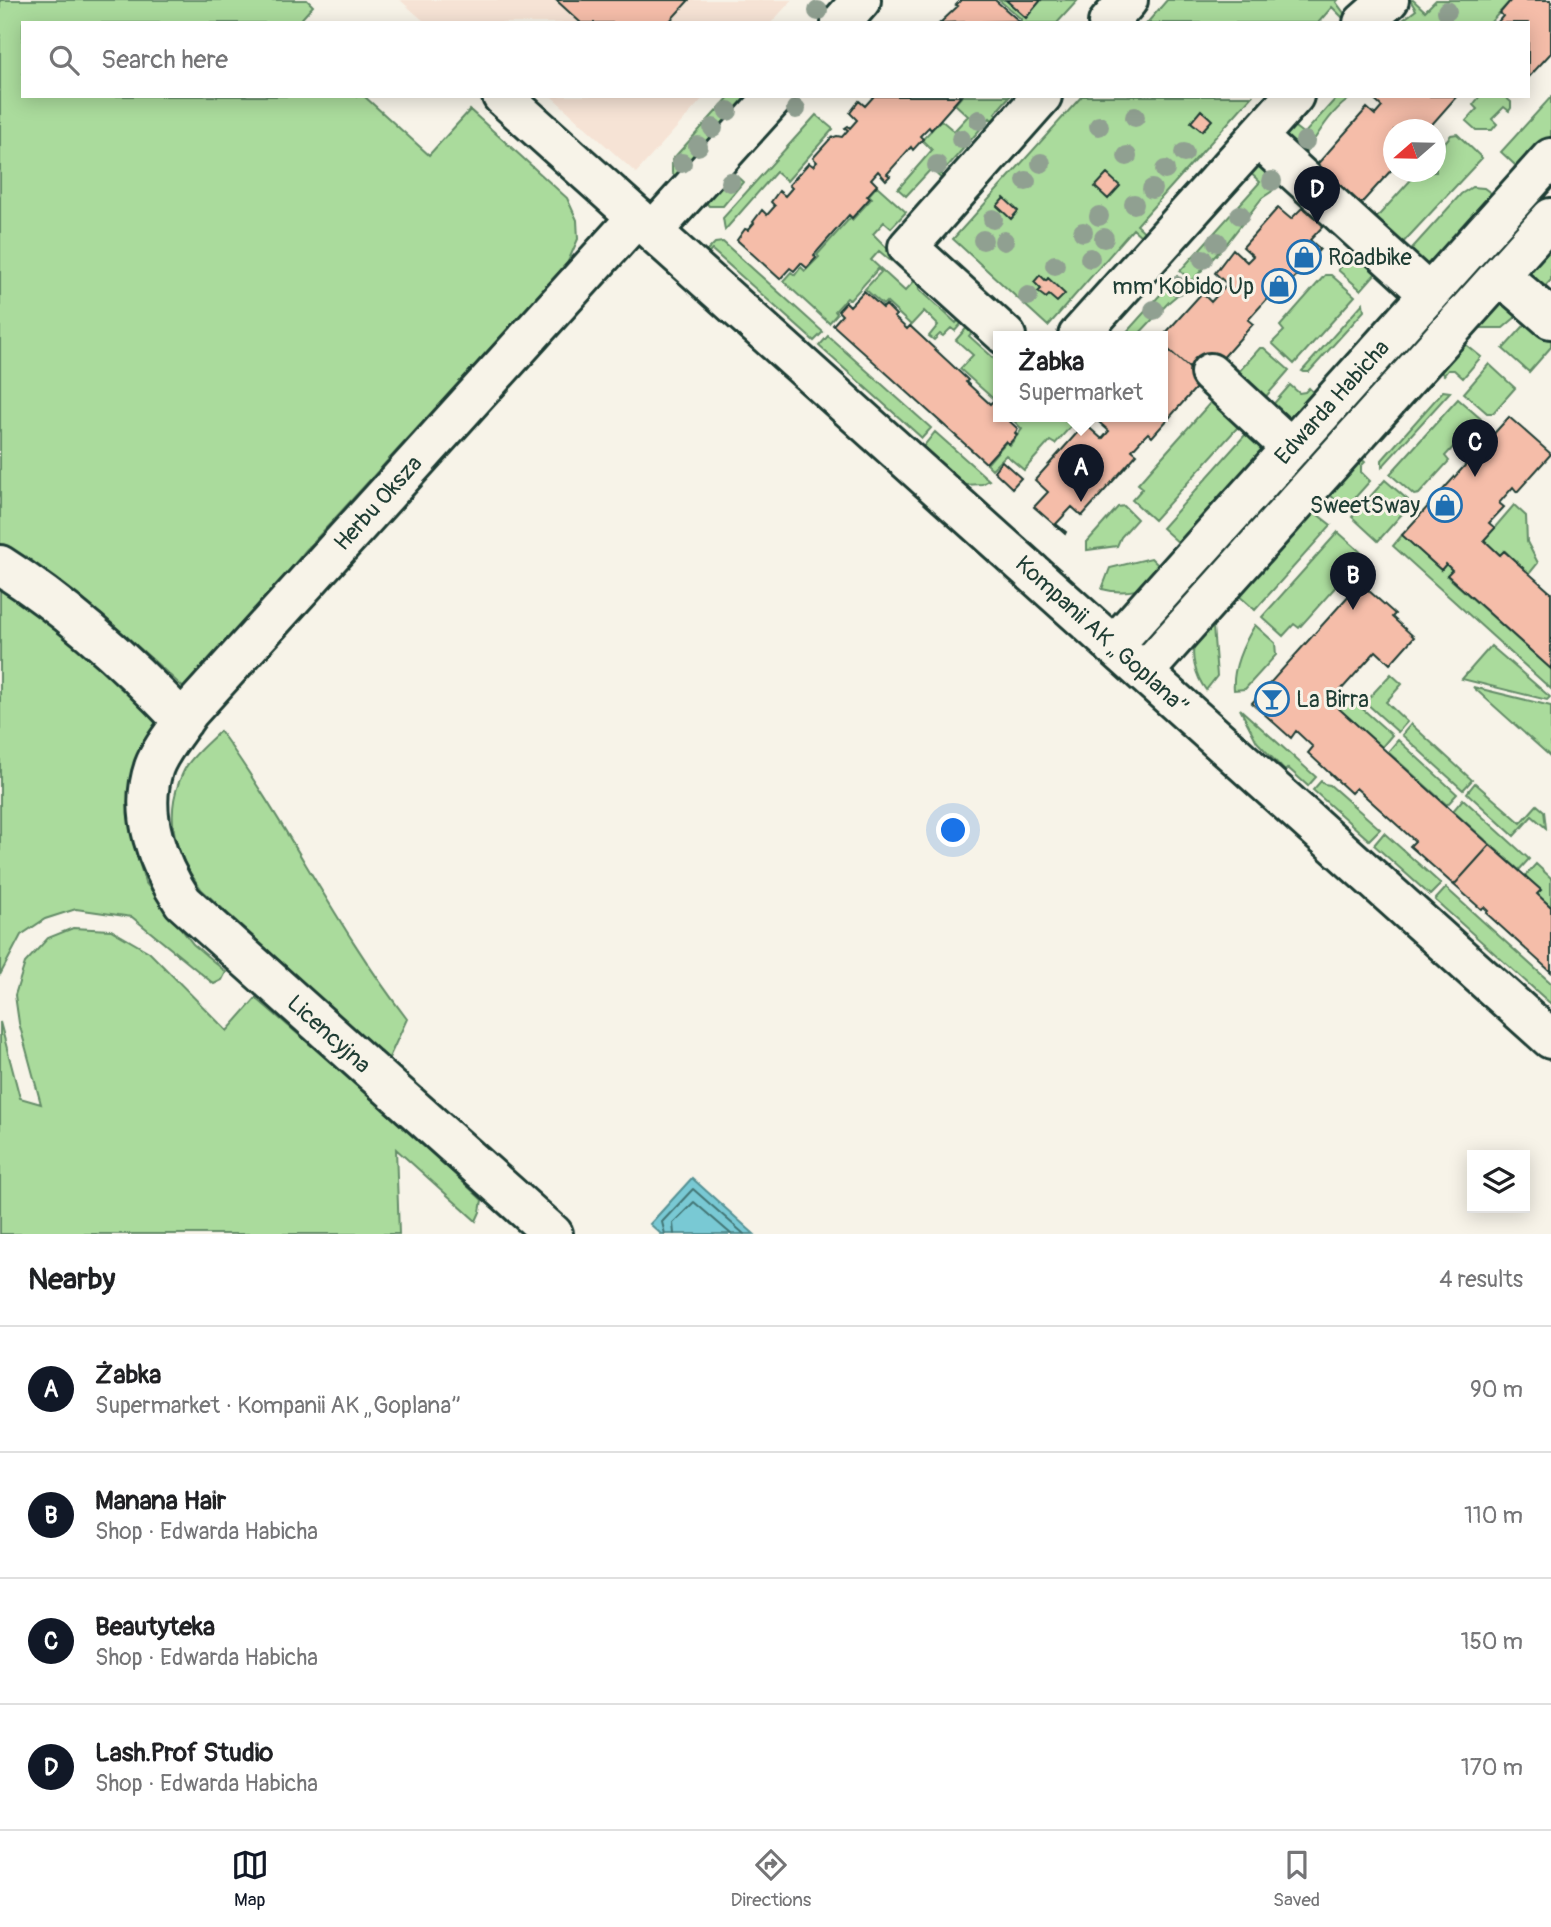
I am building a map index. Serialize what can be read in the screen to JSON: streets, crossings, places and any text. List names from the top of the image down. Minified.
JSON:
{"streets":{"street":["Edwarda Habicha","Herbu Oksza","Kompanii AK „Goplana”","Licencyjna"]},"crossings":[["Edwarda Habicha","Kompanii AK „Goplana”"],["Herbu Oksza","Kompanii AK „Goplana”"],["Herbu Oksza","Licencyjna"]],"places":{"shop":["Roadbike","mm Kobido Up","SweetSway"],"bar":["La Birra"]},"north":"left","page":{"search":"Search here","pins":["D","C","A","B"],"popup":["Żabka","Supermarket"],"heading":["Nearby","4 results"],"list":[{"mark":"A","name":"Żabka","note":"Supermarket · Kompanii AK „Goplana”","value":"90 m"},{"mark":"B","name":"Manana Hair","note":"Shop · Edwarda Habicha","value":"110 m"},{"mark":"C","name":"Beautyteka","note":"Shop · Edwarda Habicha","value":"150 m"},{"mark":"D","name":"Lash.Prof Studio","note":"Shop · Edwarda Habicha","value":"170 m"}],"nav":["Map","Directions","Saved"]}}
